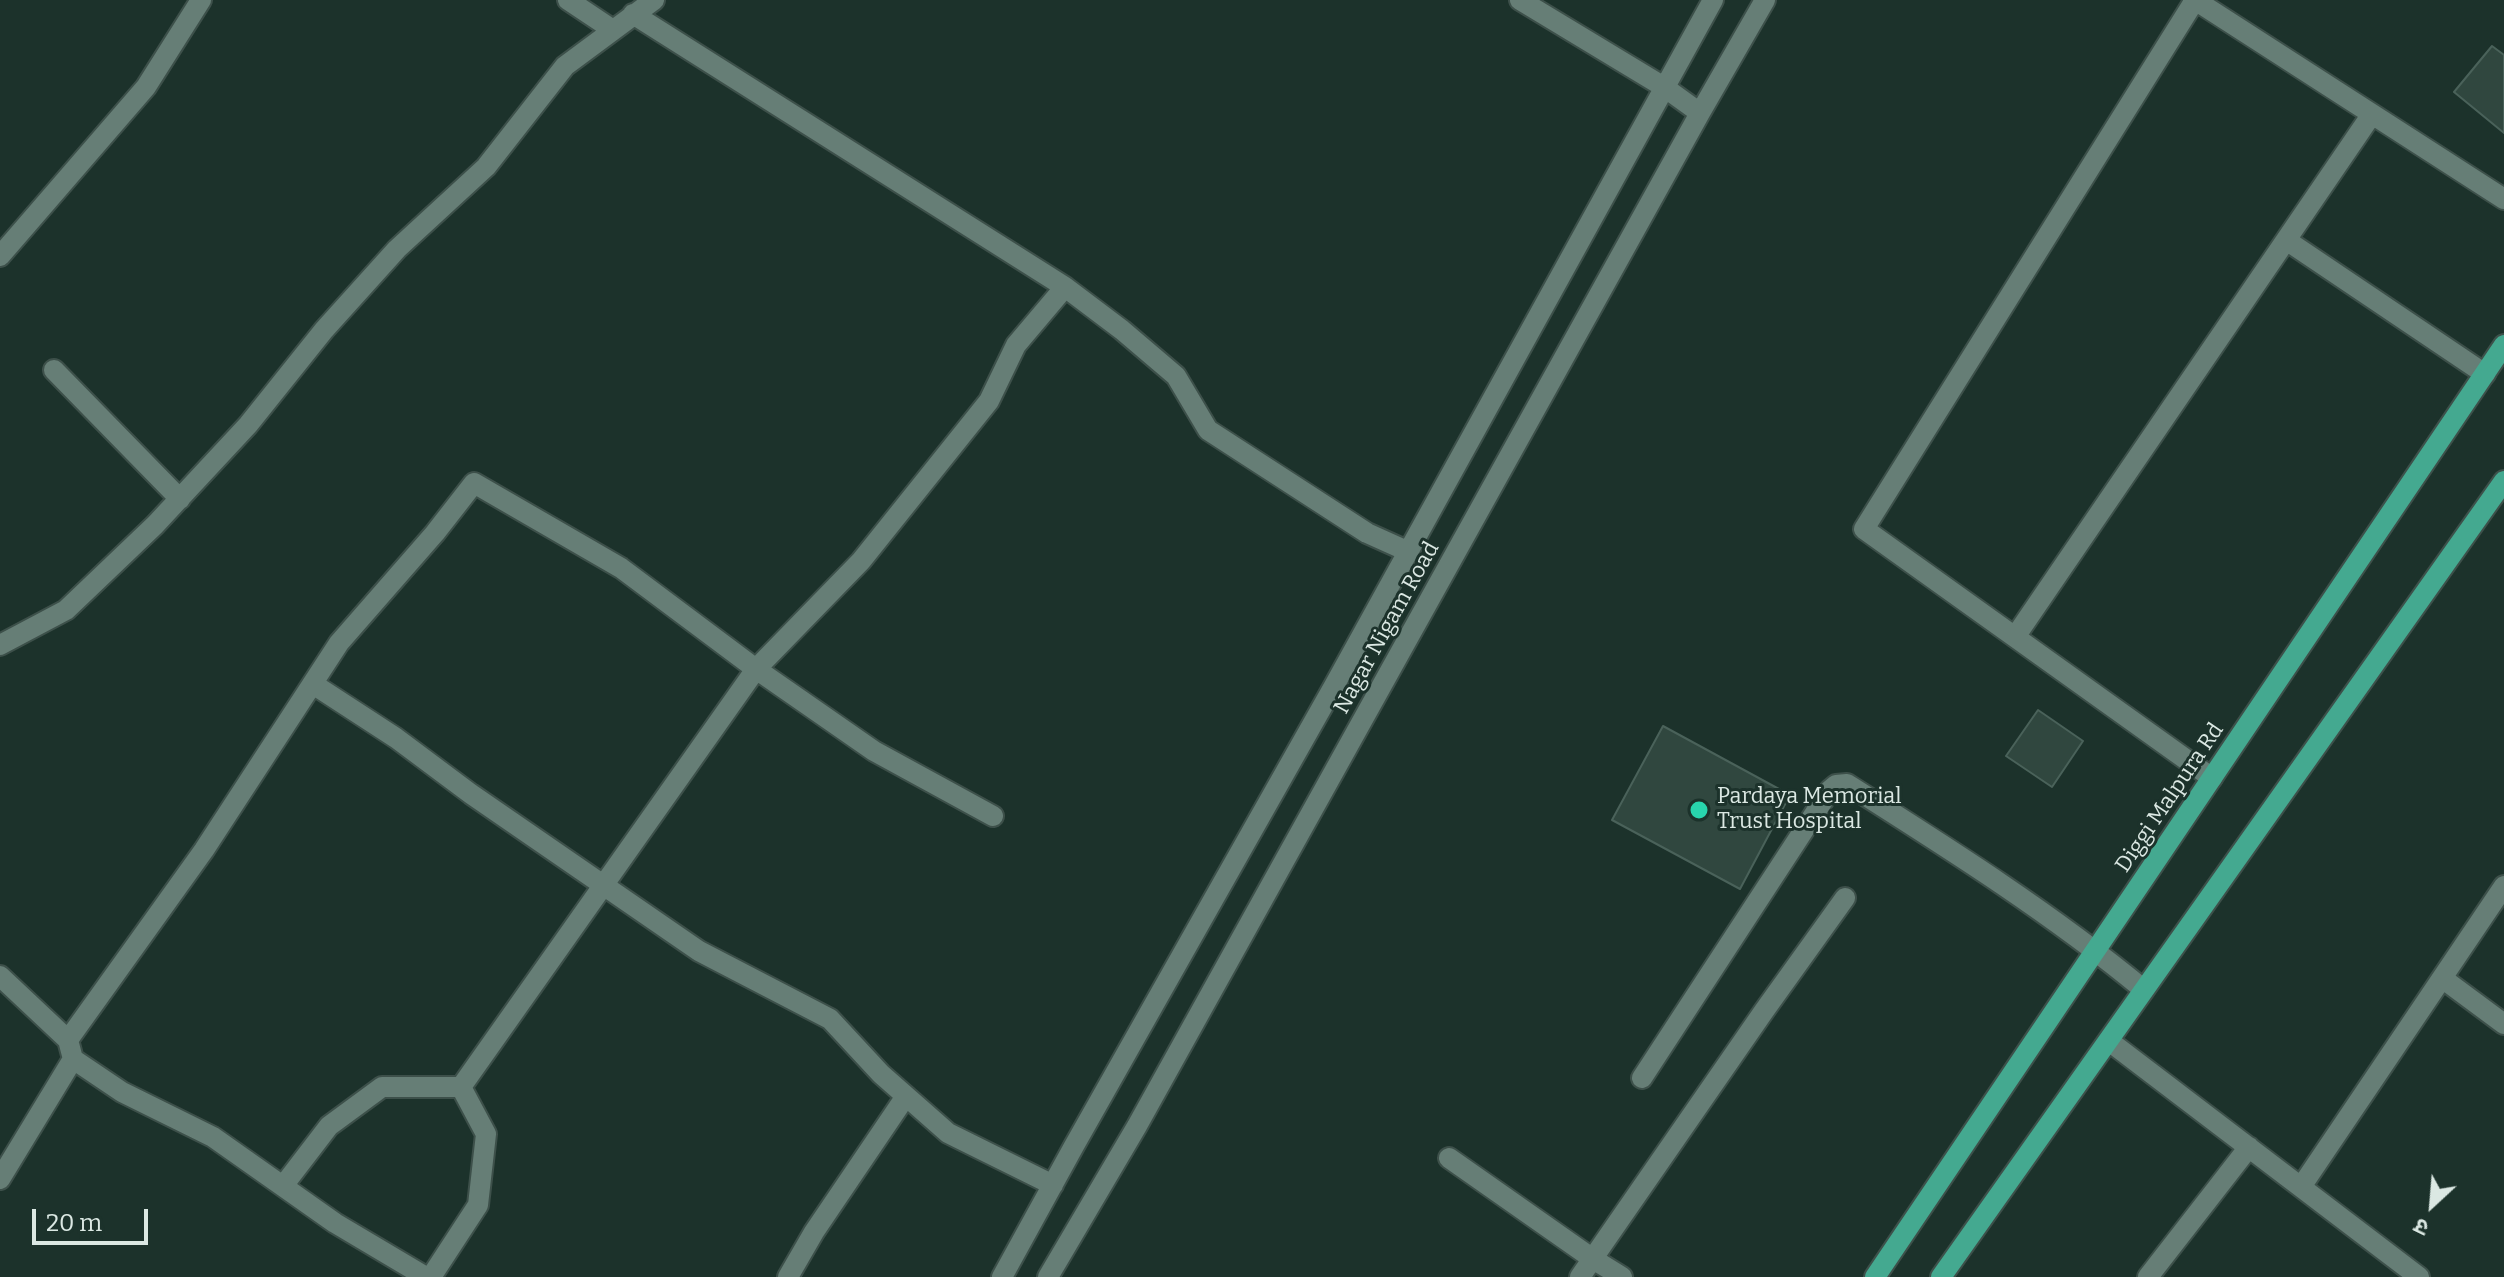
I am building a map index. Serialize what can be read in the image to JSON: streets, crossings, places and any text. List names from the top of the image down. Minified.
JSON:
{"streets":{"main road":["Diggi Malpura Rd"],"street":["Nagar Nigam Road"]},"places":["Pardaya Memorial Trust Hospital"],"scale_bar":"20 m","north":"bottom left"}
